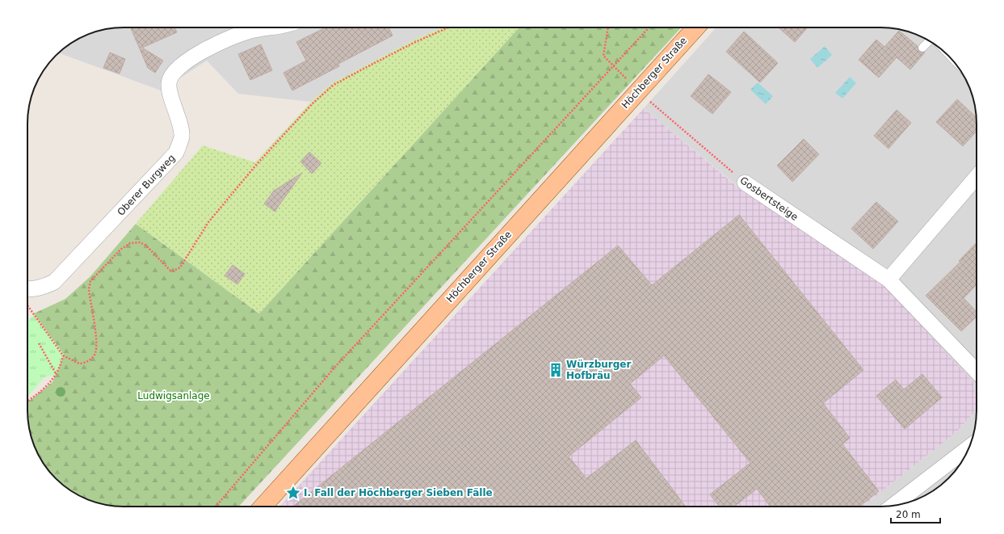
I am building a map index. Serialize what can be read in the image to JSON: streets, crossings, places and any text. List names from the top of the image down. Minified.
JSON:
{"streets":{"main road":["Höchberger Straße"],"street":["Oberer Burgweg","Gosbertsteige"]},"parks":["Ludwigsanlage"],"places":{"building":["Würzburger Hofbräu"],"place":["I. Fall der Höchberger Sieben Fälle"]},"scale_bar":"20 m"}
